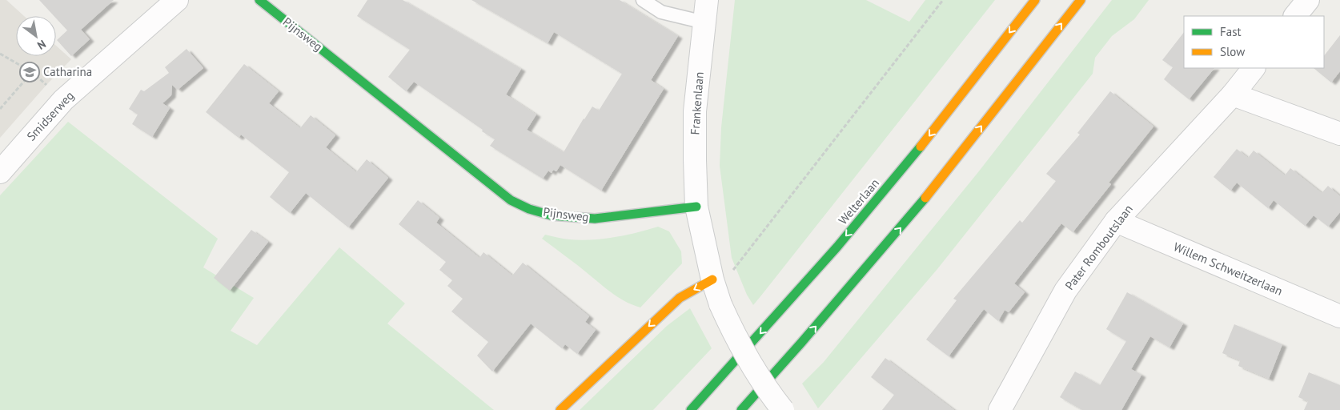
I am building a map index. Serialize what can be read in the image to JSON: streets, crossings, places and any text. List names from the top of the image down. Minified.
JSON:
{"streets":{"main road":["Pijnsweg","Welterlaan"],"street":["Frankenlaan","Smidserweg","Pater Romboutslaan","Willem Schweitzerlaan"]},"crossings":[["Pijnsweg","Frankenlaan"],["Pater Romboutslaan","Willem Schweitzerlaan"]],"places":{"school or university":["Catharina"]},"legend":["Fast","Slow"],"north":"bottom right"}
